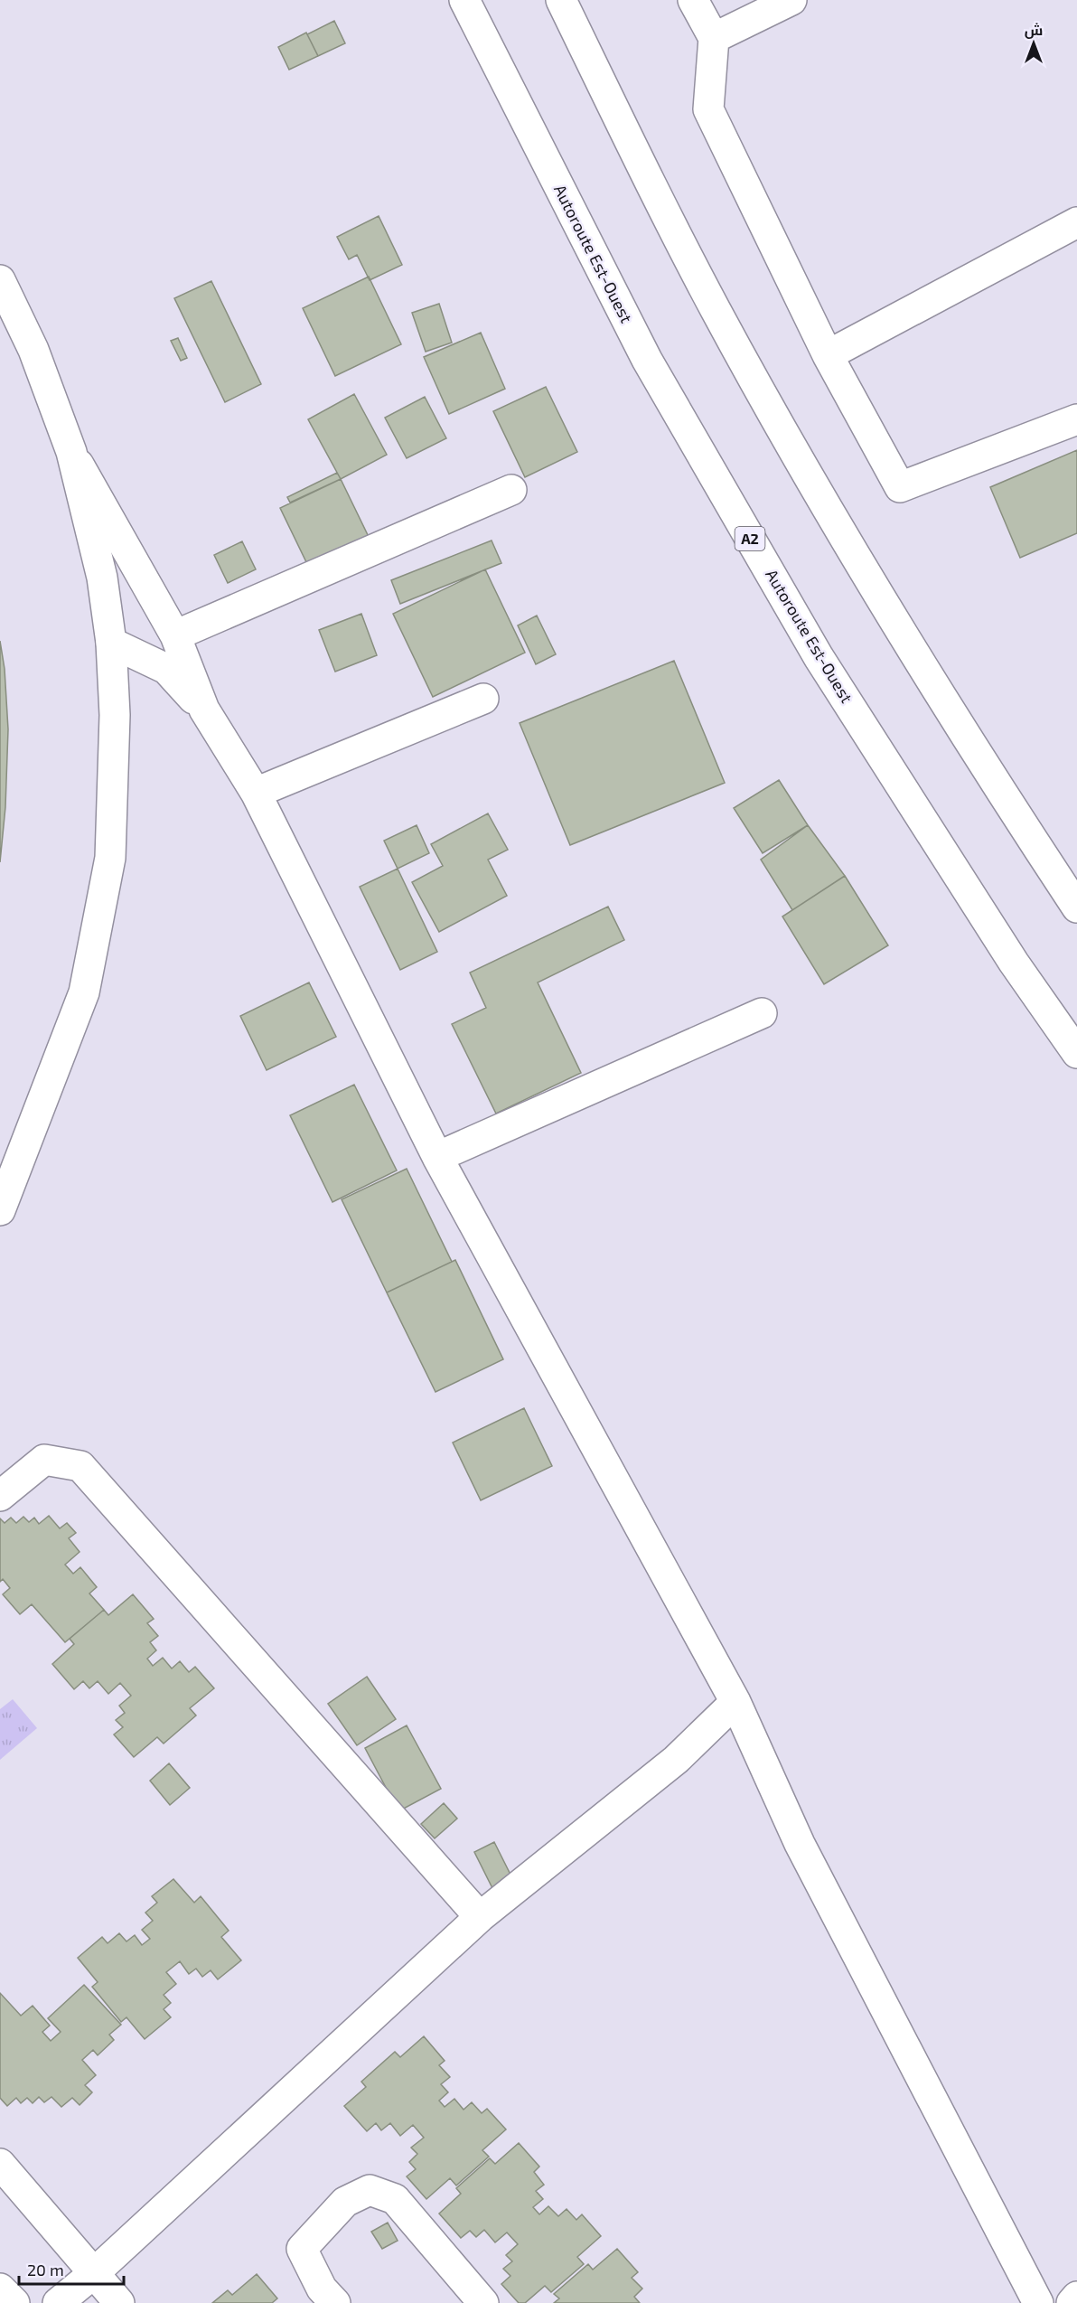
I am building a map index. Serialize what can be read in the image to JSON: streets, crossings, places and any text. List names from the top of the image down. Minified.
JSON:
{"streets":{"main road":["Autoroute Est-Ouest","A2"]},"scale_bar":"20 m","north":"top"}
